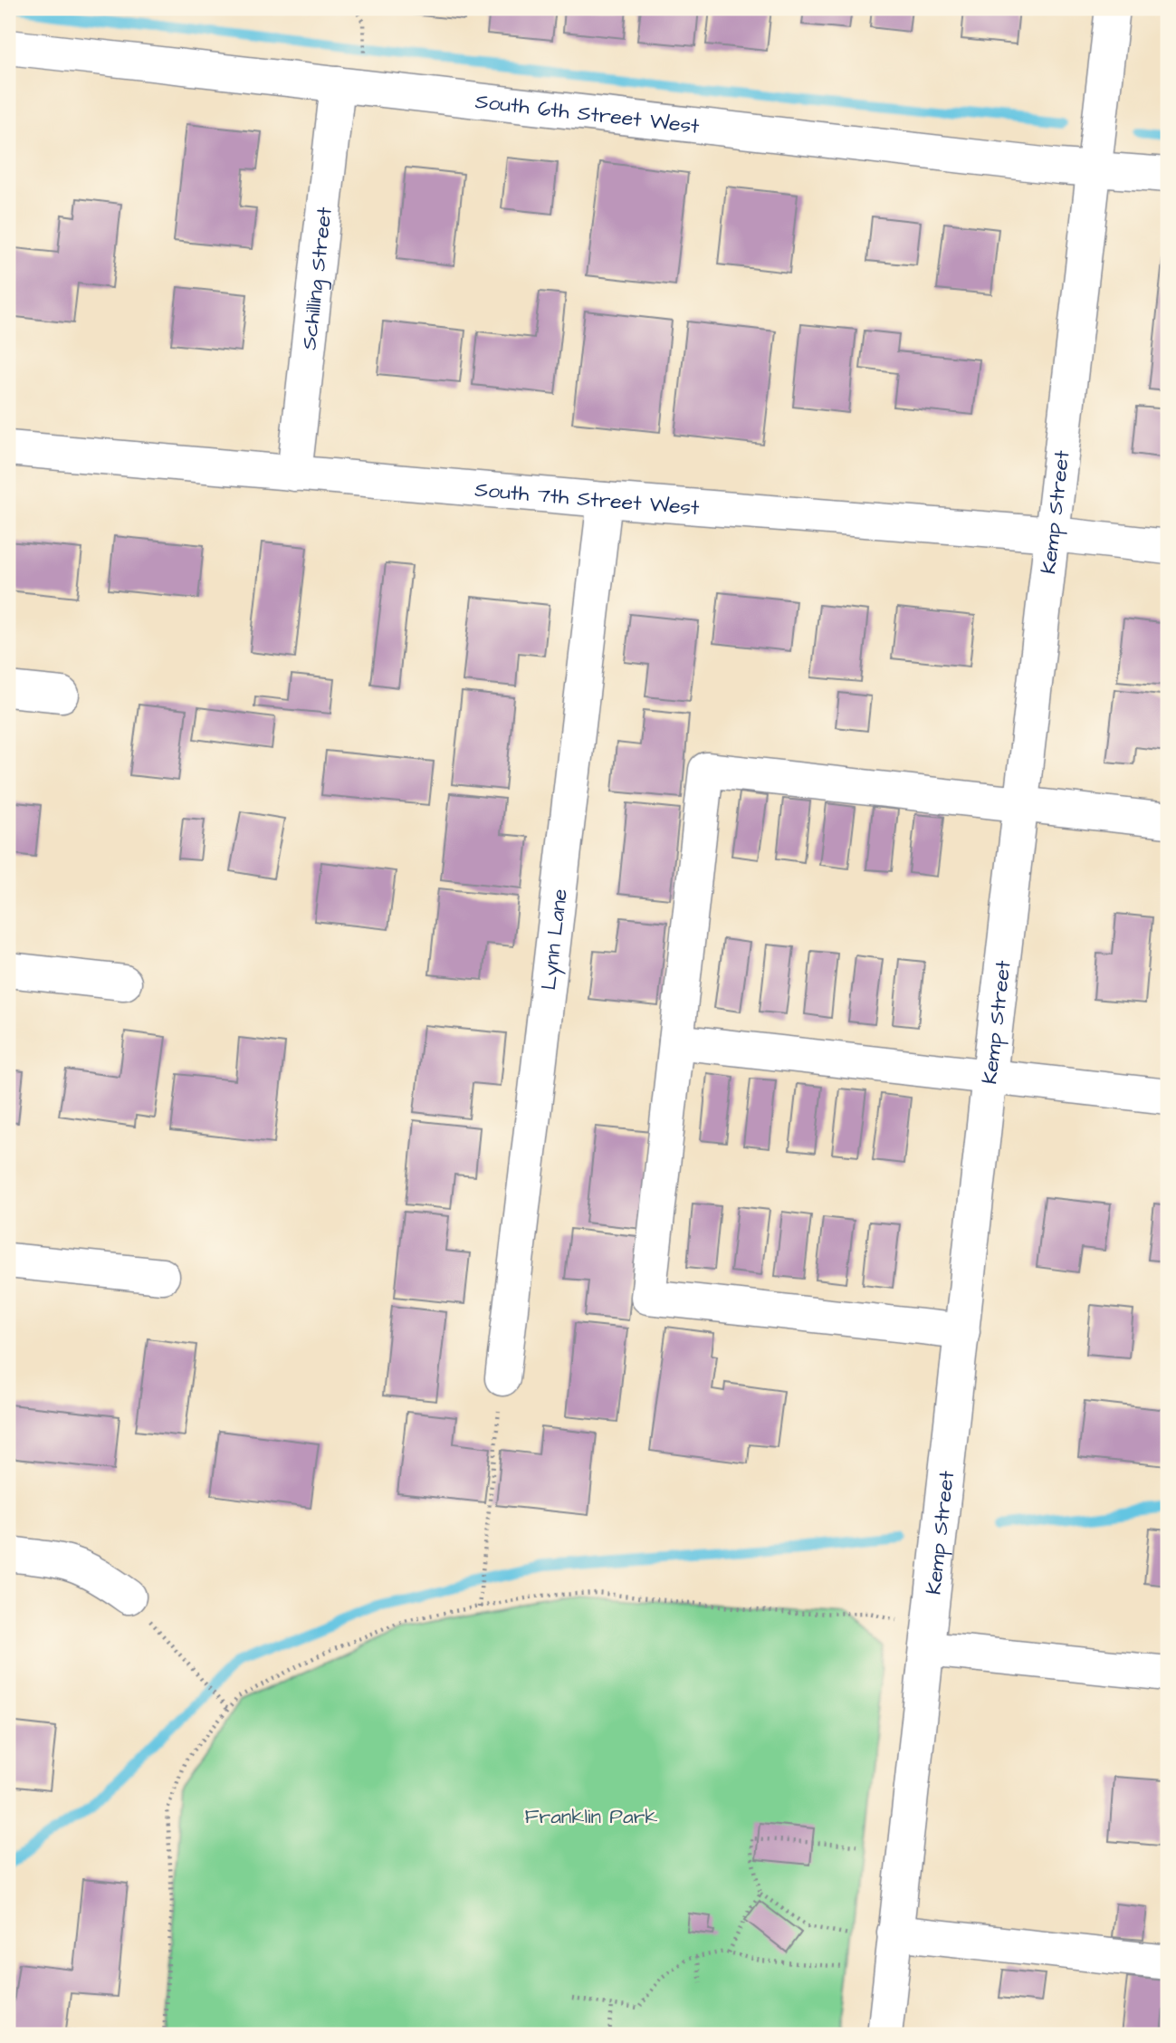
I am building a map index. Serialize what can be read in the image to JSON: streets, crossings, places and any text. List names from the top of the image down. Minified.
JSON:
{"streets":{"street":["South 6th Street West","Schilling Street","South 7th Street West","Kemp Street","Lynn Lane"]},"crossings":[["South 6th Street West","Schilling Street"],["South 6th Street West","Kemp Street"],["Schilling Street","South 7th Street West"],["South 7th Street West","Kemp Street"],["South 7th Street West","Lynn Lane"]],"parks":["Franklin Park"]}
